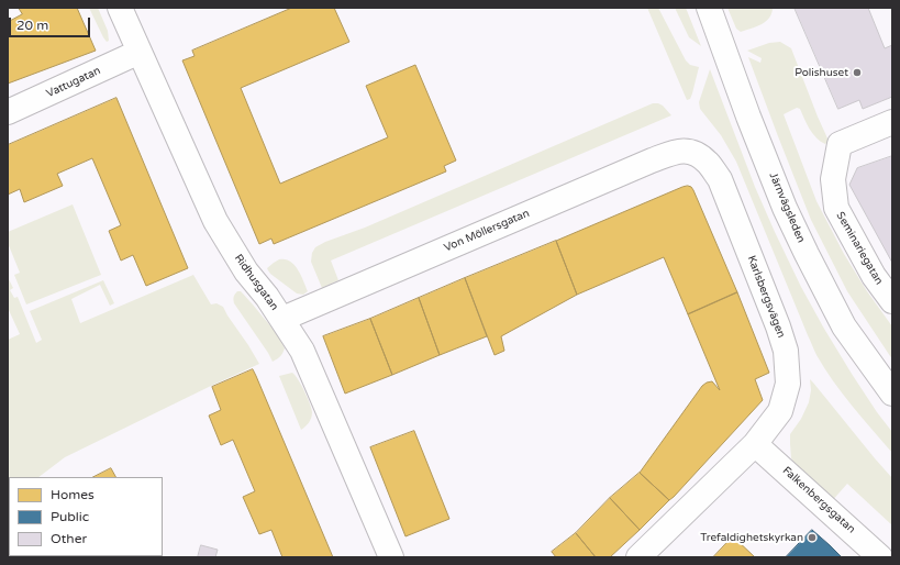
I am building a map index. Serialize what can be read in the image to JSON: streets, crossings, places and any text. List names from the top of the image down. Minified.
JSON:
{"streets":{"main road":["Vattugatan","Järnvägsleden","Von Möllersgatan","Seminariegatan","Ridhusgatan","Karlsbergsvägen","Falkenbergsgatan"]},"crossings":[["Vattugatan","Ridhusgatan"],["Von Möllersgatan","Ridhusgatan"],["Von Möllersgatan","Karlsbergsvägen"],["Karlsbergsvägen","Falkenbergsgatan"]],"places":["Polishuset","Trefaldighetskyrkan"],"legend":["Homes","Public","Other"],"scale_bar":"20 m"}
